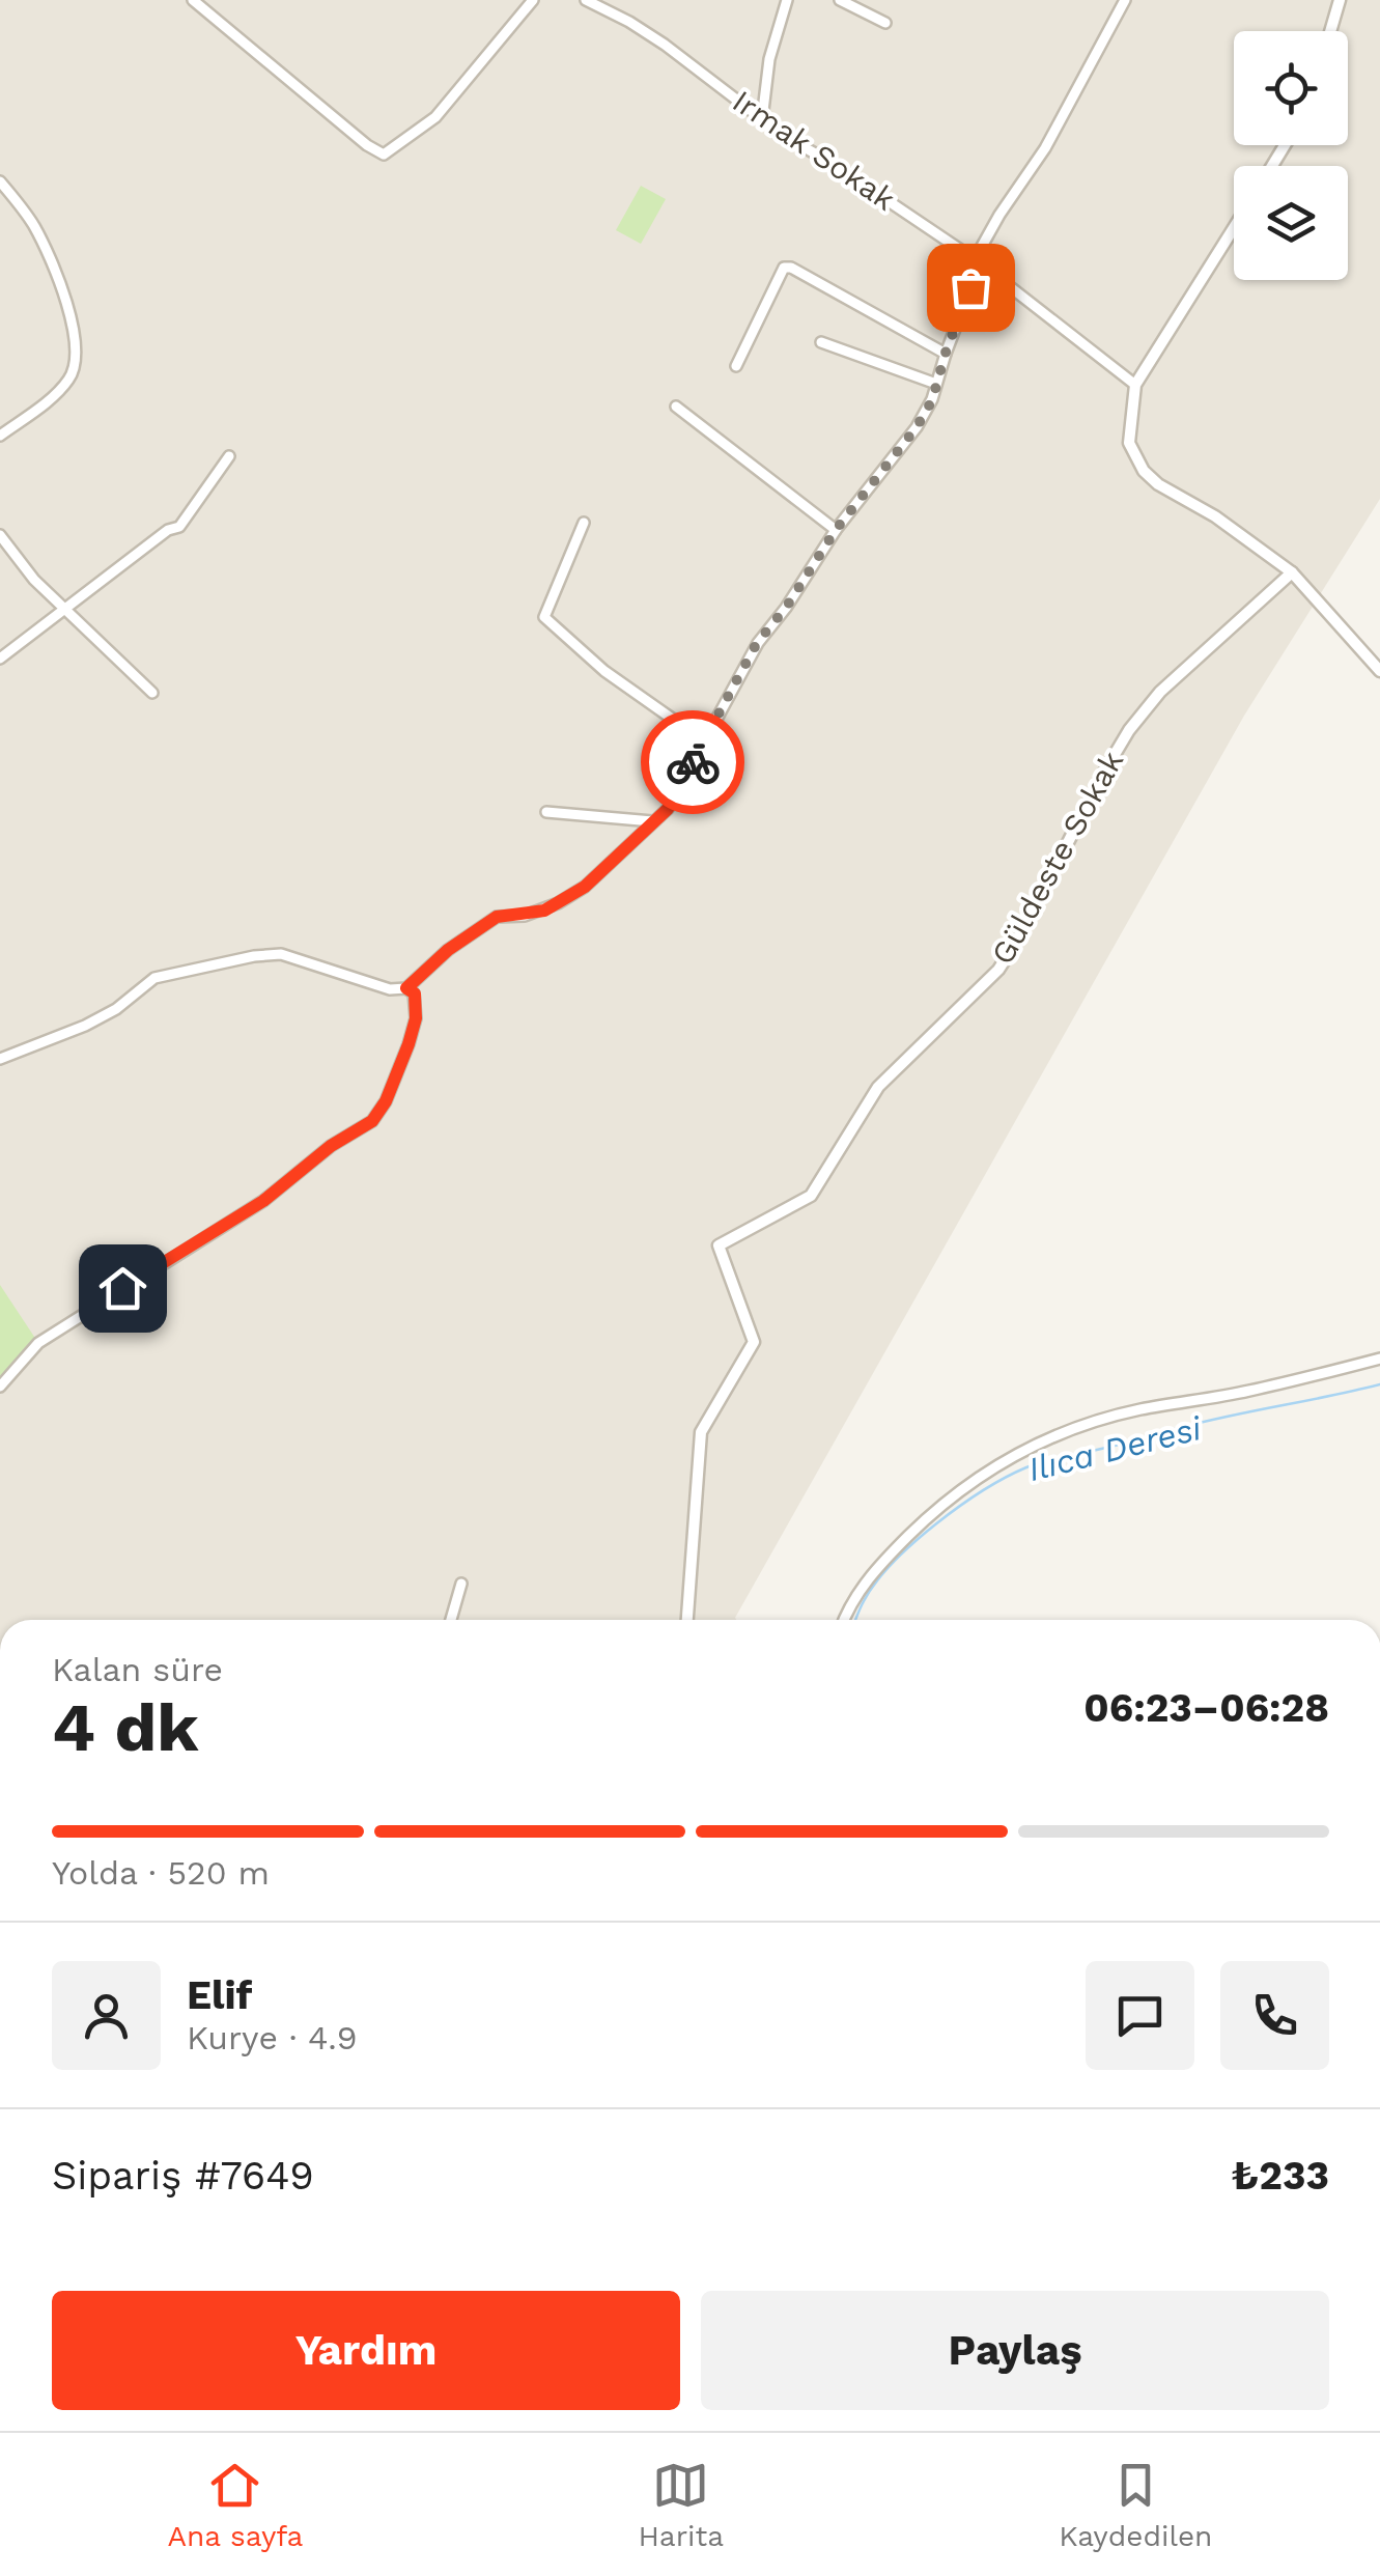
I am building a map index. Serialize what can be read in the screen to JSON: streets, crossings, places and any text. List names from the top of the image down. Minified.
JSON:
{"streets":{"street":["Irmak Sokak","Güldeste Sokak"]},"water":["Ilıca Deresi"],"page":{"heading":["4 dk","Kalan süre","06:23–06:28"],"panel":["Elif","Kurye · 4.9","Sipariş #7649","₺233"],"bar":"Yolda · 520 m","buttons":["Yardım","Paylaş"],"tabs":["Ana sayfa","Harita","Kaydedilen"]}}
